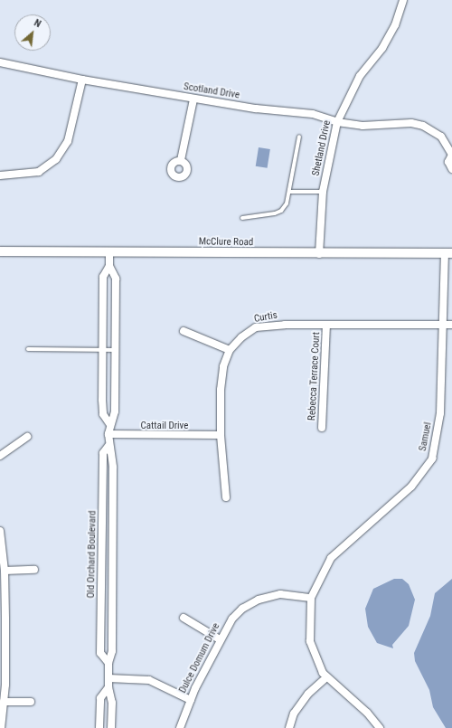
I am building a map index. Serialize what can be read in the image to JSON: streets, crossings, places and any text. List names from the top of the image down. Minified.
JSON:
{"streets":{"street":["Scotland Drive","Shetland Drive","McClure Road","Curtis","Rebecca Terrace Court","Cattail Drive","Samuel","Old Orchard Boulevard","Dulce Domum Drive"]},"crossings":[["Scotland Drive","Shetland Drive"],["Shetland Drive","McClure Road"],["McClure Road","Samuel"],["McClure Road","Old Orchard Boulevard"],["Curtis","Rebecca Terrace Court"],["Curtis","Cattail Drive"],["Curtis","Samuel"],["Cattail Drive","Old Orchard Boulevard"],["Samuel","Dulce Domum Drive"]],"north":"top right"}
